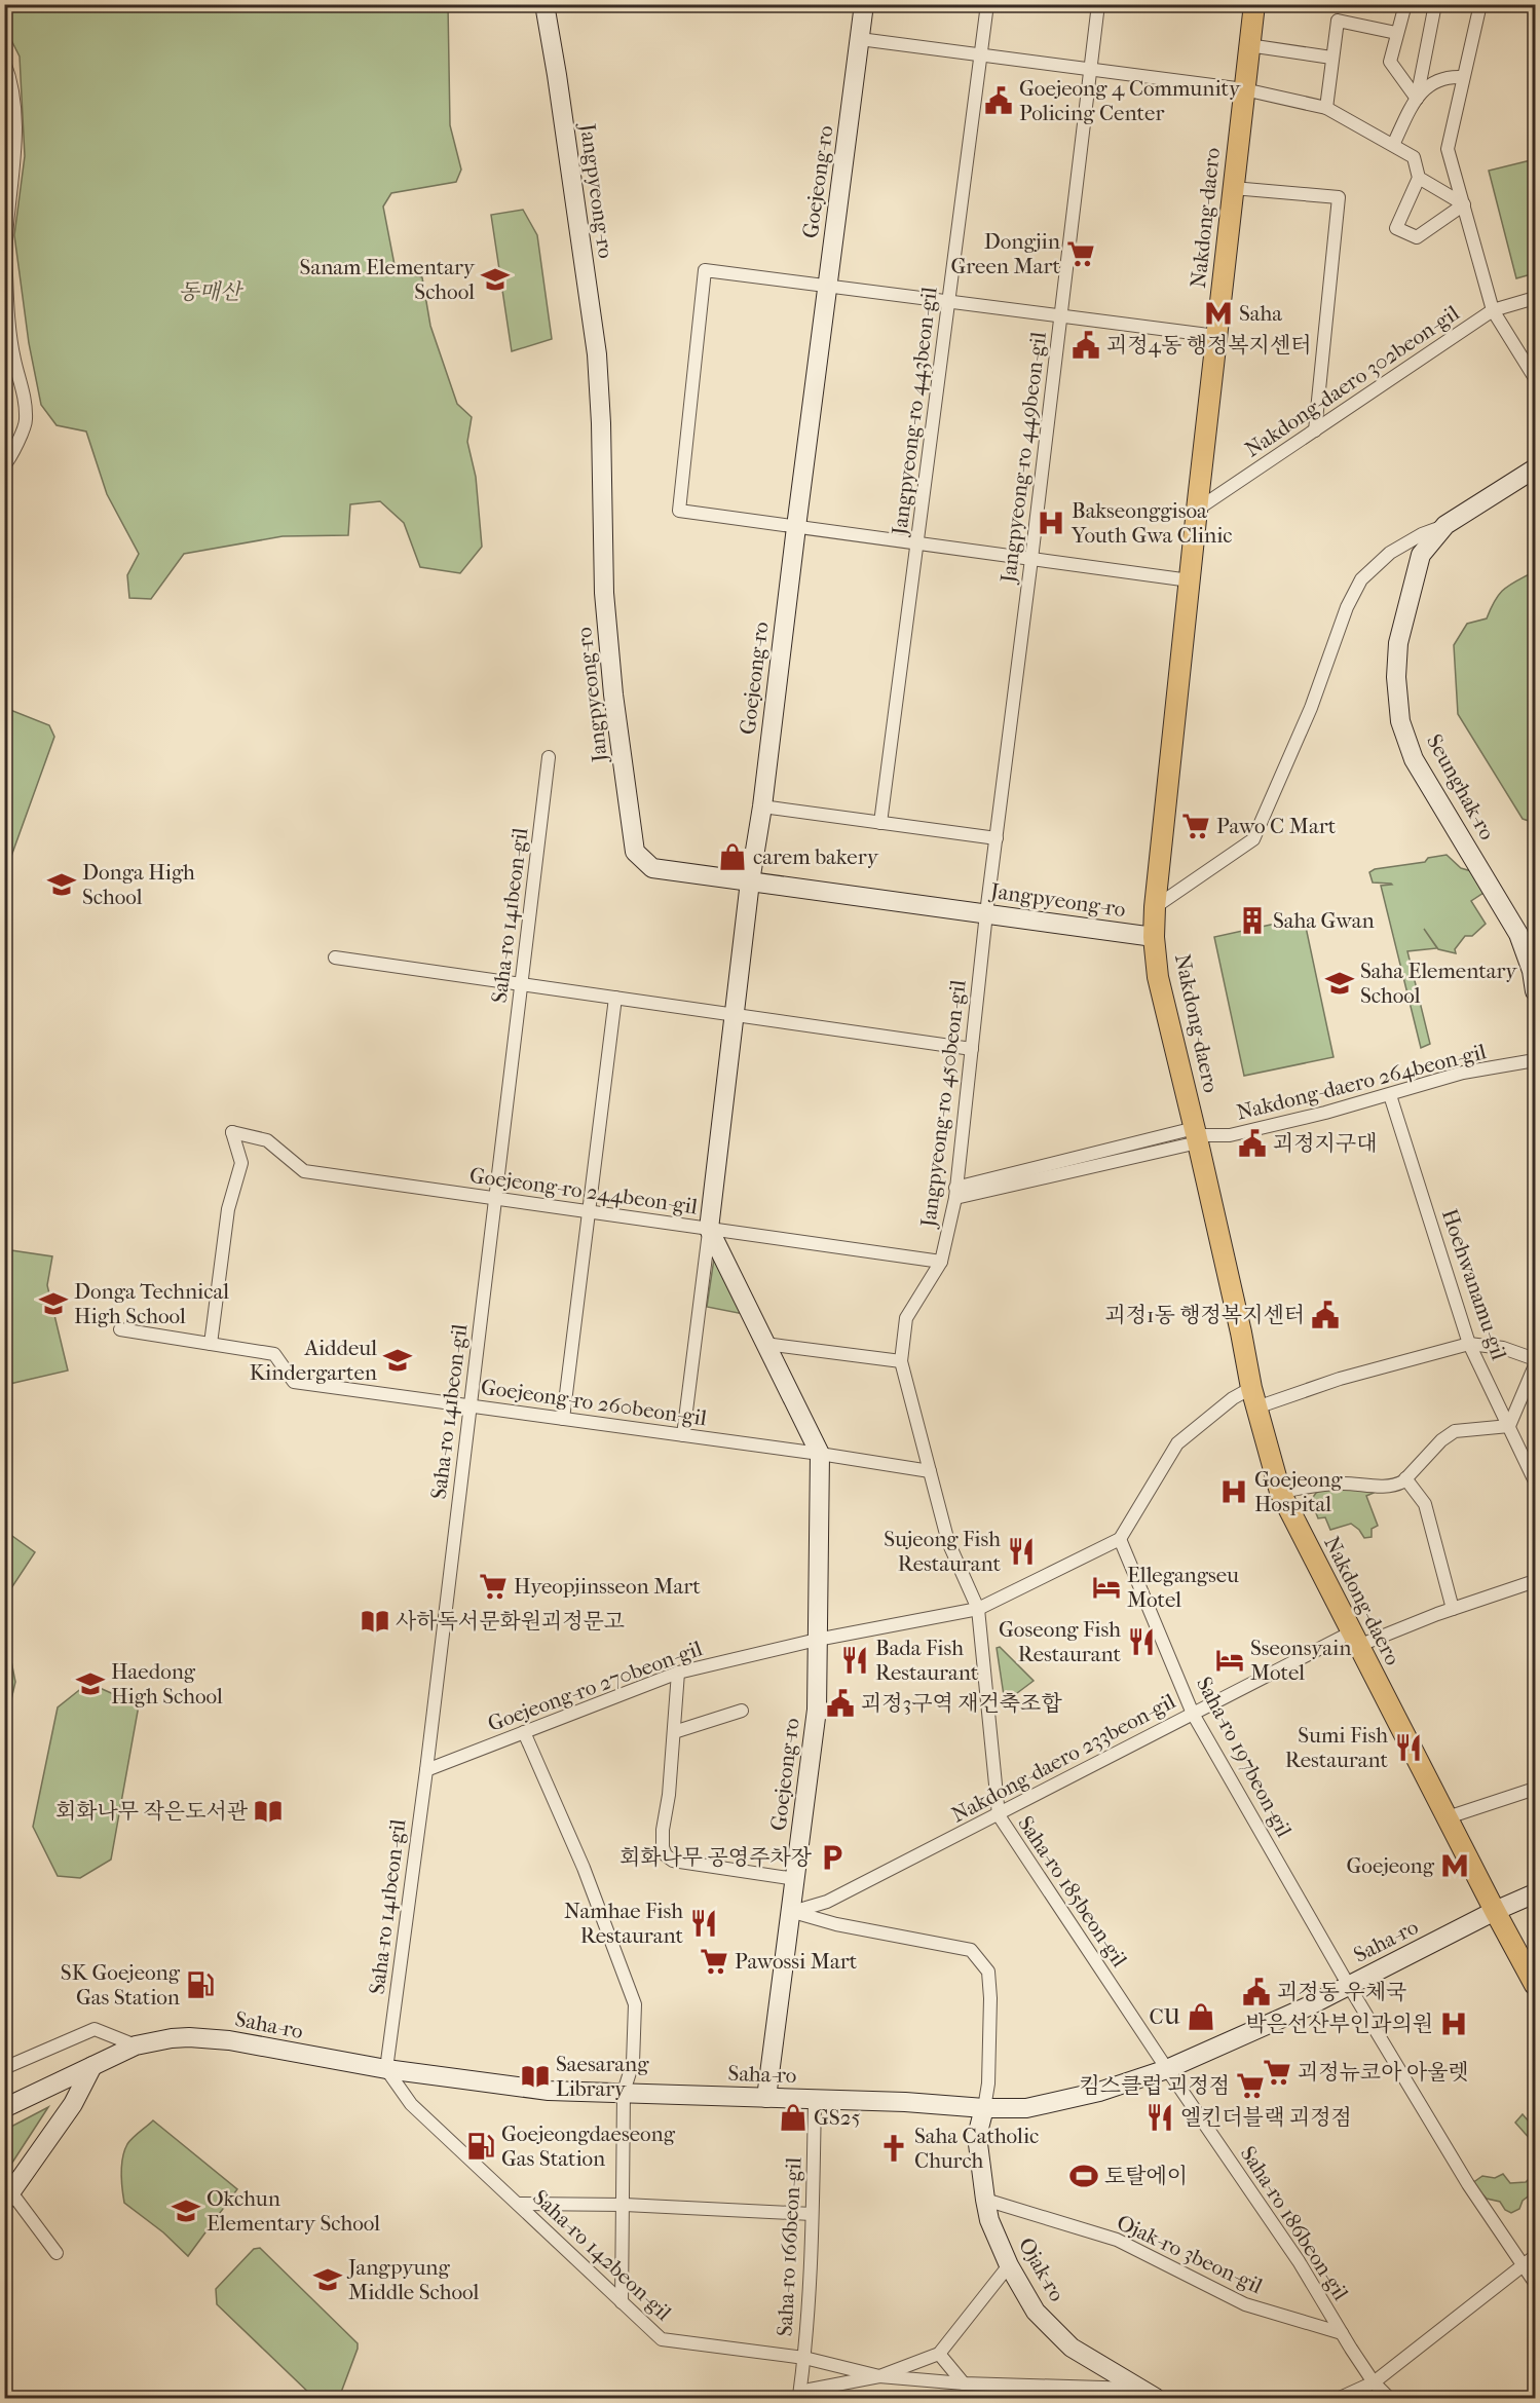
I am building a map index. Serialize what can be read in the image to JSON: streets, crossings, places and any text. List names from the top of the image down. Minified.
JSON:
{"streets":{"main road":["Goejeong-ro","Jangpyeong-ro","Nakdong-daero","Seunghak-ro","Saha-ro","Ojak-ro"],"street":["Nakdong-daero 302beon-gil","Jangpyeong-ro 443beon-gil","Jangpyeong-ro 449beon-gil","Saha-ro 141beon-gil","Nakdong-daero 264beon-gil","Jangpyeong-ro 450beon-gil","Goejeong-ro 244beon-gil","Hoehwanamu-gil","Goejeong-ro 260beon-gil","Goejeong-ro 270beon-gil","Saha-ro 197beon-gil","Nakdong-daero 233beon-gil","Saha-ro 185beon-gil","Saha-ro 186beon-gil","Saha-ro 166beon-gil","Ojak-ro 3beon-gil","Saha-ro 142beon-gil"]},"crossings":[["Goejeong-ro","Jangpyeong-ro"],["Goejeong-ro","Goejeong-ro 244beon-gil"],["Goejeong-ro","Goejeong-ro 260beon-gil"],["Goejeong-ro","Goejeong-ro 270beon-gil"],["Goejeong-ro","Nakdong-daero 233beon-gil"],["Goejeong-ro","Saha-ro"],["Jangpyeong-ro","Nakdong-daero"],["Jangpyeong-ro","Jangpyeong-ro 449beon-gil"],["Jangpyeong-ro","Jangpyeong-ro 450beon-gil"],["Nakdong-daero","Nakdong-daero 302beon-gil"],["Nakdong-daero","Nakdong-daero 264beon-gil"],["Nakdong-daero","Nakdong-daero 233beon-gil"],["Nakdong-daero","Saha-ro"],["Jangpyeong-ro 449beon-gil","Jangpyeong-ro 450beon-gil"],["Saha-ro 141beon-gil","Goejeong-ro 244beon-gil"],["Saha-ro 141beon-gil","Goejeong-ro 260beon-gil"],["Saha-ro 141beon-gil","Goejeong-ro 270beon-gil"],["Saha-ro 141beon-gil","Saha-ro"],["Saha-ro 141beon-gil","Saha-ro 142beon-gil"],["Nakdong-daero 264beon-gil","Jangpyeong-ro 450beon-gil"],["Nakdong-daero 264beon-gil","Hoehwanamu-gil"],["Jangpyeong-ro 450beon-gil","Goejeong-ro 244beon-gil"],["Jangpyeong-ro 450beon-gil","Goejeong-ro 270beon-gil"],["Jangpyeong-ro 450beon-gil","Saha-ro 185beon-gil"],["Goejeong-ro 244beon-gil","Goejeong-ro 260beon-gil"],["Goejeong-ro 270beon-gil","Saha-ro 197beon-gil"],["Goejeong-ro 270beon-gil","Saha-ro 185beon-gil"],["Saha-ro 197beon-gil","Nakdong-daero 233beon-gil"],["Saha-ro 197beon-gil","Saha-ro"],["Nakdong-daero 233beon-gil","Saha-ro 185beon-gil"],["Saha-ro 185beon-gil","Saha-ro"],["Saha-ro 185beon-gil","Saha-ro 186beon-gil"],["Saha-ro","Saha-ro 186beon-gil"],["Saha-ro","Saha-ro 166beon-gil"],["Saha-ro","Saha-ro 142beon-gil"],["Saha-ro","Ojak-ro"],["Saha-ro 186beon-gil","Ojak-ro 3beon-gil"],["Saha-ro 166beon-gil","Saha-ro 142beon-gil"],["Ojak-ro 3beon-gil","Ojak-ro"]],"parks":["동매산"],"places":{"public building":["Goejeong 4 Community Policing Center","괴정4동 행정복지센터","괴정지구대","괴정1동 행정복지센터","괴정3구역 재건축조합","괴정동 우체국"],"supermarket":["Dongjin Green Mart","Pawo C Mart","Hyeopjinsseon Mart","Pawossi Mart","괴정뉴코아 아울렛","킴스클럽 괴정점"],"school or university":["Sanam Elementary School","Donga High School","Saha Elementary School","Donga Technical High School","Aiddeul Kindergarten","Haedong High School","Okchun Elementary School","Jangpyung Middle School"],"metro station":["Saha","Goejeong"],"hospital":["Bakseonggisoa Youth Gwa Clinic","Goejeong Hospital","박은선산부인과의원"],"shop":["carem bakery","CU","GS25"],"building":["Saha Gwan"],"restaurant":["Sujeong Fish Restaurant","Goseong Fish Restaurant","Bada Fish Restaurant","Sumi Fish Restaurant","Namhae Fish Restaurant","엘킨더블랙 괴정점"],"hotel":["Ellegangseu Motel","Sseonsyain Motel"],"library":["사하독서문화원괴정문고","회화나무 작은도서관","Saesarang Library"],"parking":["회화나무 공영주차장"],"fuel station":["SK Goejeong Gas Station","Goejeongdaeseong Gas Station"],"church":["Saha Catholic Church"],"sports":["토탈에이"]}}
